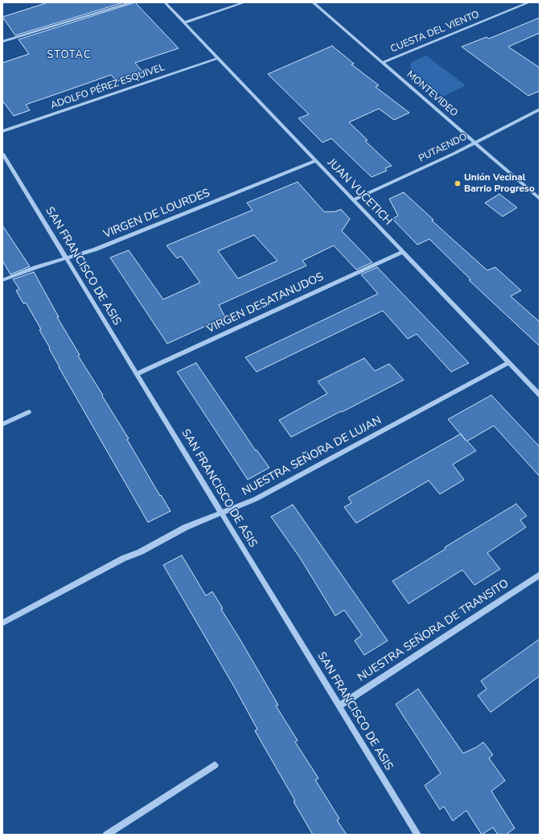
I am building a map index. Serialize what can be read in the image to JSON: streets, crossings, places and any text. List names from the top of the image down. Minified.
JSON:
{"streets":{"street":["CUESTA DEL VIENTO","ADOLFO PÉREZ ESQUIVEL","MONTEVIDEO","PUTAENDO","JUAN VUCETICH","VIRGEN DE LOURDES","SAN FRANCISCO DE ASIS","VIRGEN DESATANUDOS","NUESTRA SEÑORA DE LUJAN","NUESTRA SEÑORA DE TRANSITO"]},"crossings":[["CUESTA DEL VIENTO","MONTEVIDEO"],["ADOLFO PÉREZ ESQUIVEL","JUAN VUCETICH"],["MONTEVIDEO","PUTAENDO"],["PUTAENDO","JUAN VUCETICH"],["JUAN VUCETICH","VIRGEN DE LOURDES"],["JUAN VUCETICH","VIRGEN DESATANUDOS"],["JUAN VUCETICH","NUESTRA SEÑORA DE LUJAN"],["VIRGEN DE LOURDES","SAN FRANCISCO DE ASIS"],["SAN FRANCISCO DE ASIS","VIRGEN DESATANUDOS"],["SAN FRANCISCO DE ASIS","NUESTRA SEÑORA DE LUJAN"],["SAN FRANCISCO DE ASIS","NUESTRA SEÑORA DE TRANSITO"]],"districts":["STOTAC"],"places":["Unión Vecinal Barrio Progreso"]}
